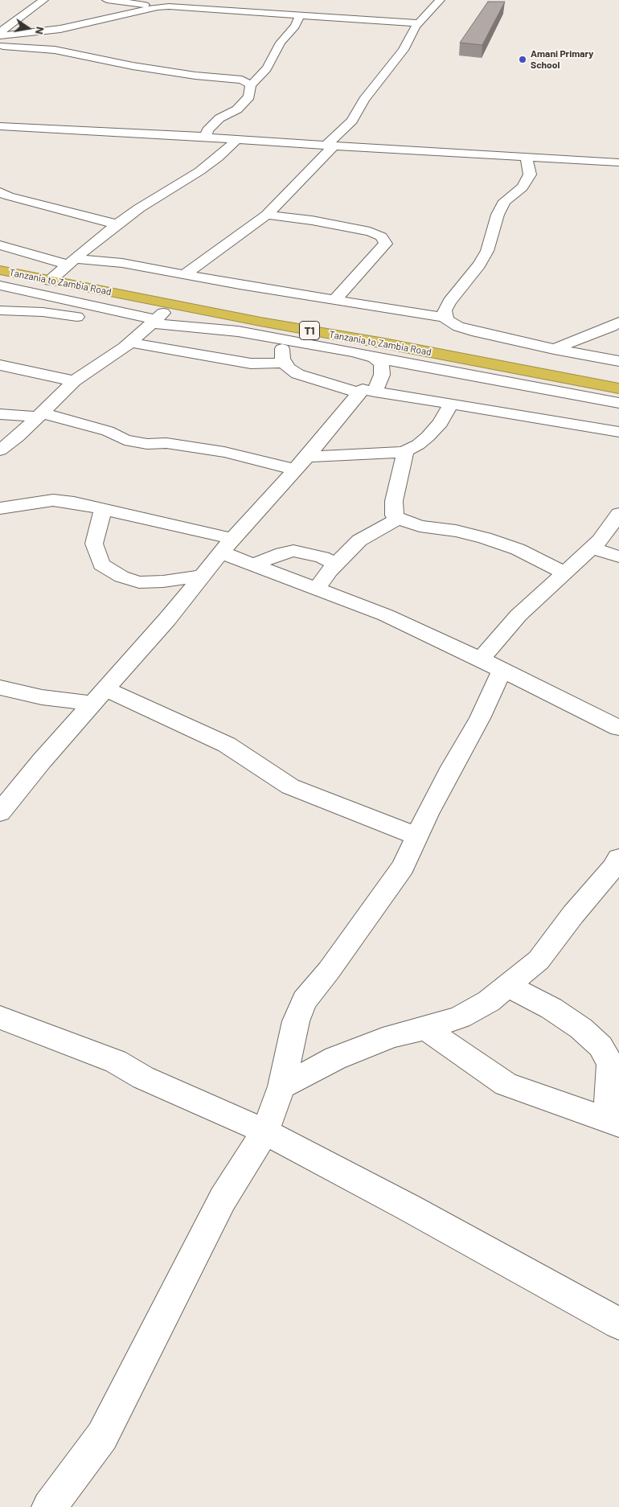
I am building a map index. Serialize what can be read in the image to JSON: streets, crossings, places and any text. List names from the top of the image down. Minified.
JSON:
{"streets":{"highway":["Tanzania to Zambia Road","T1"]},"places":["Amani Primary School"],"north":"right"}
